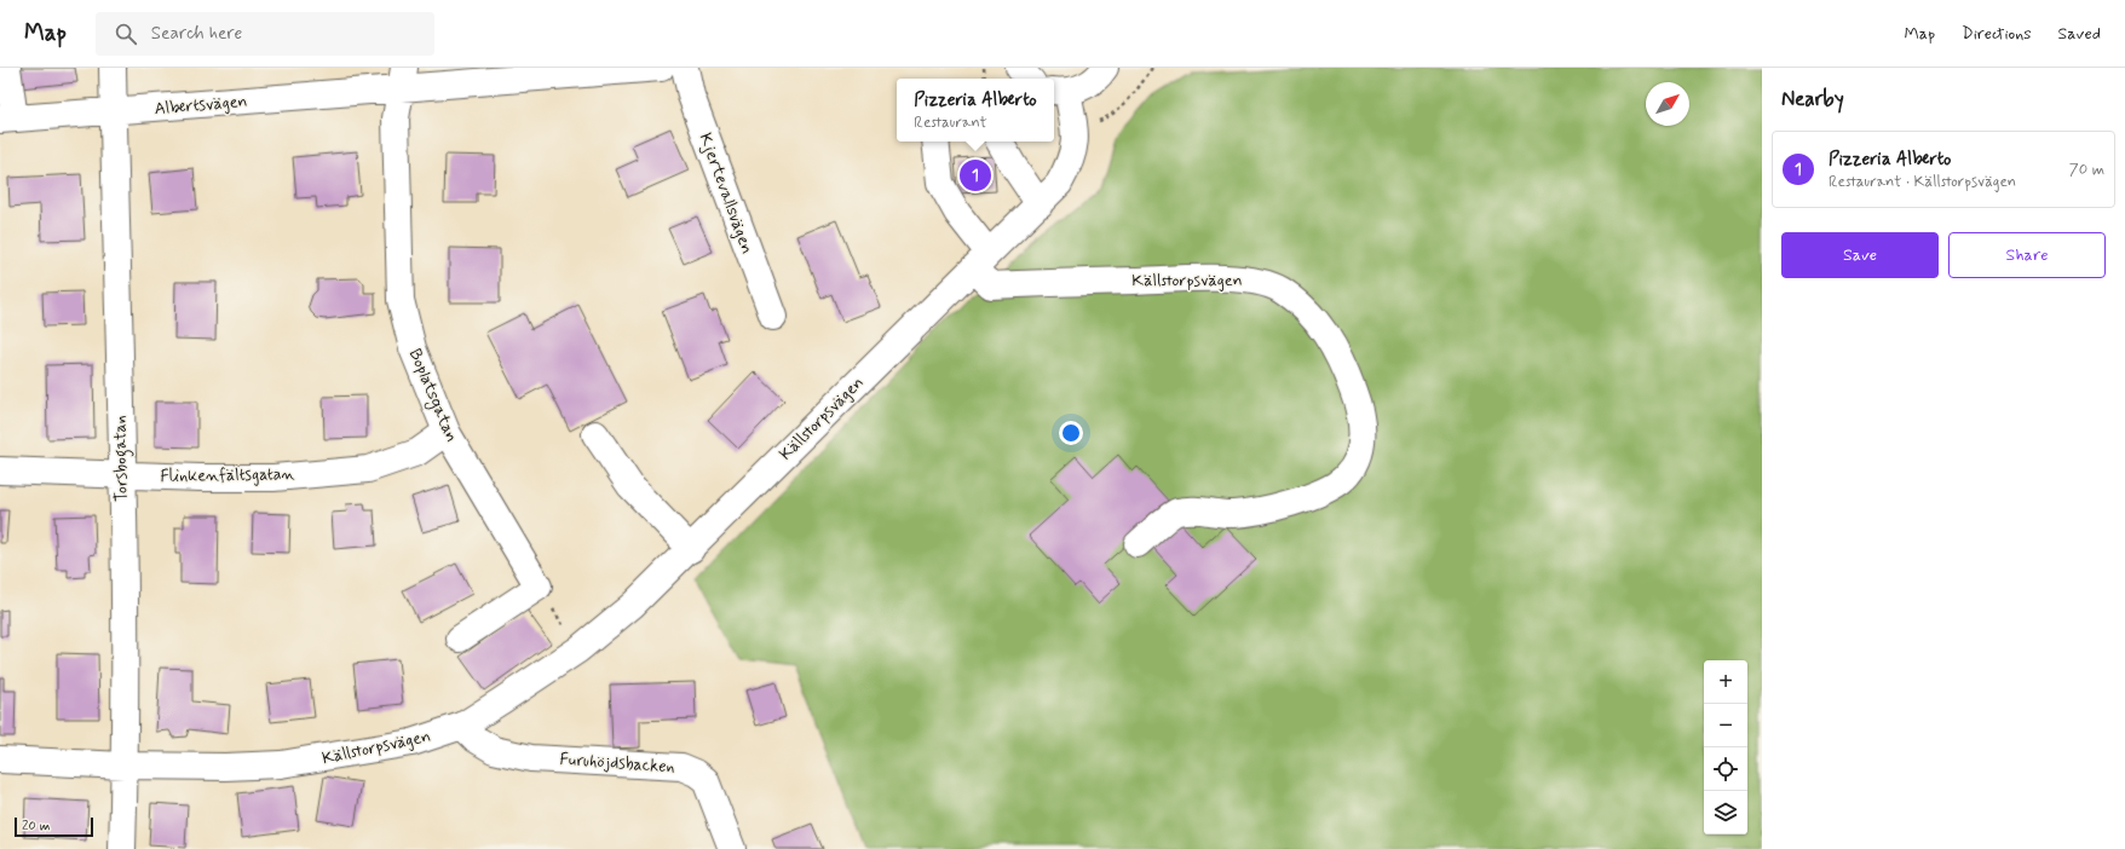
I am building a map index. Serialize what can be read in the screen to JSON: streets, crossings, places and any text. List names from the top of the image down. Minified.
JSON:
{"streets":{"street":["Albertsvägen","Kjertevallsvägen","Källstorpsvägen","Boplatsgatan","Torsbogatan","Flinkenfältsgatan","Furuhöjdsbacken"]},"crossings":[["Albertsvägen","Boplatsgatan"],["Albertsvägen","Torsbogatan"],["Källstorpsvägen","Torsbogatan"],["Källstorpsvägen","Furuhöjdsbacken"],["Boplatsgatan","Flinkenfältsgatan"],["Torsbogatan","Flinkenfältsgatan"]],"scale_bar":"20 m","north":"top right","page":{"header":"Map","search":"Search here","nav":["Map","Directions","Saved"],"heading":"Nearby","popup":["Pizzeria Alberto","Restaurant"],"list":[{"mark":"1","name":"Pizzeria Alberto","note":"Restaurant · Källstorpsvägen","value":"70 m"}],"pins":"1","buttons":["Save","Share"],"map_buttons":["+","−"],"scale":"20 m"}}
